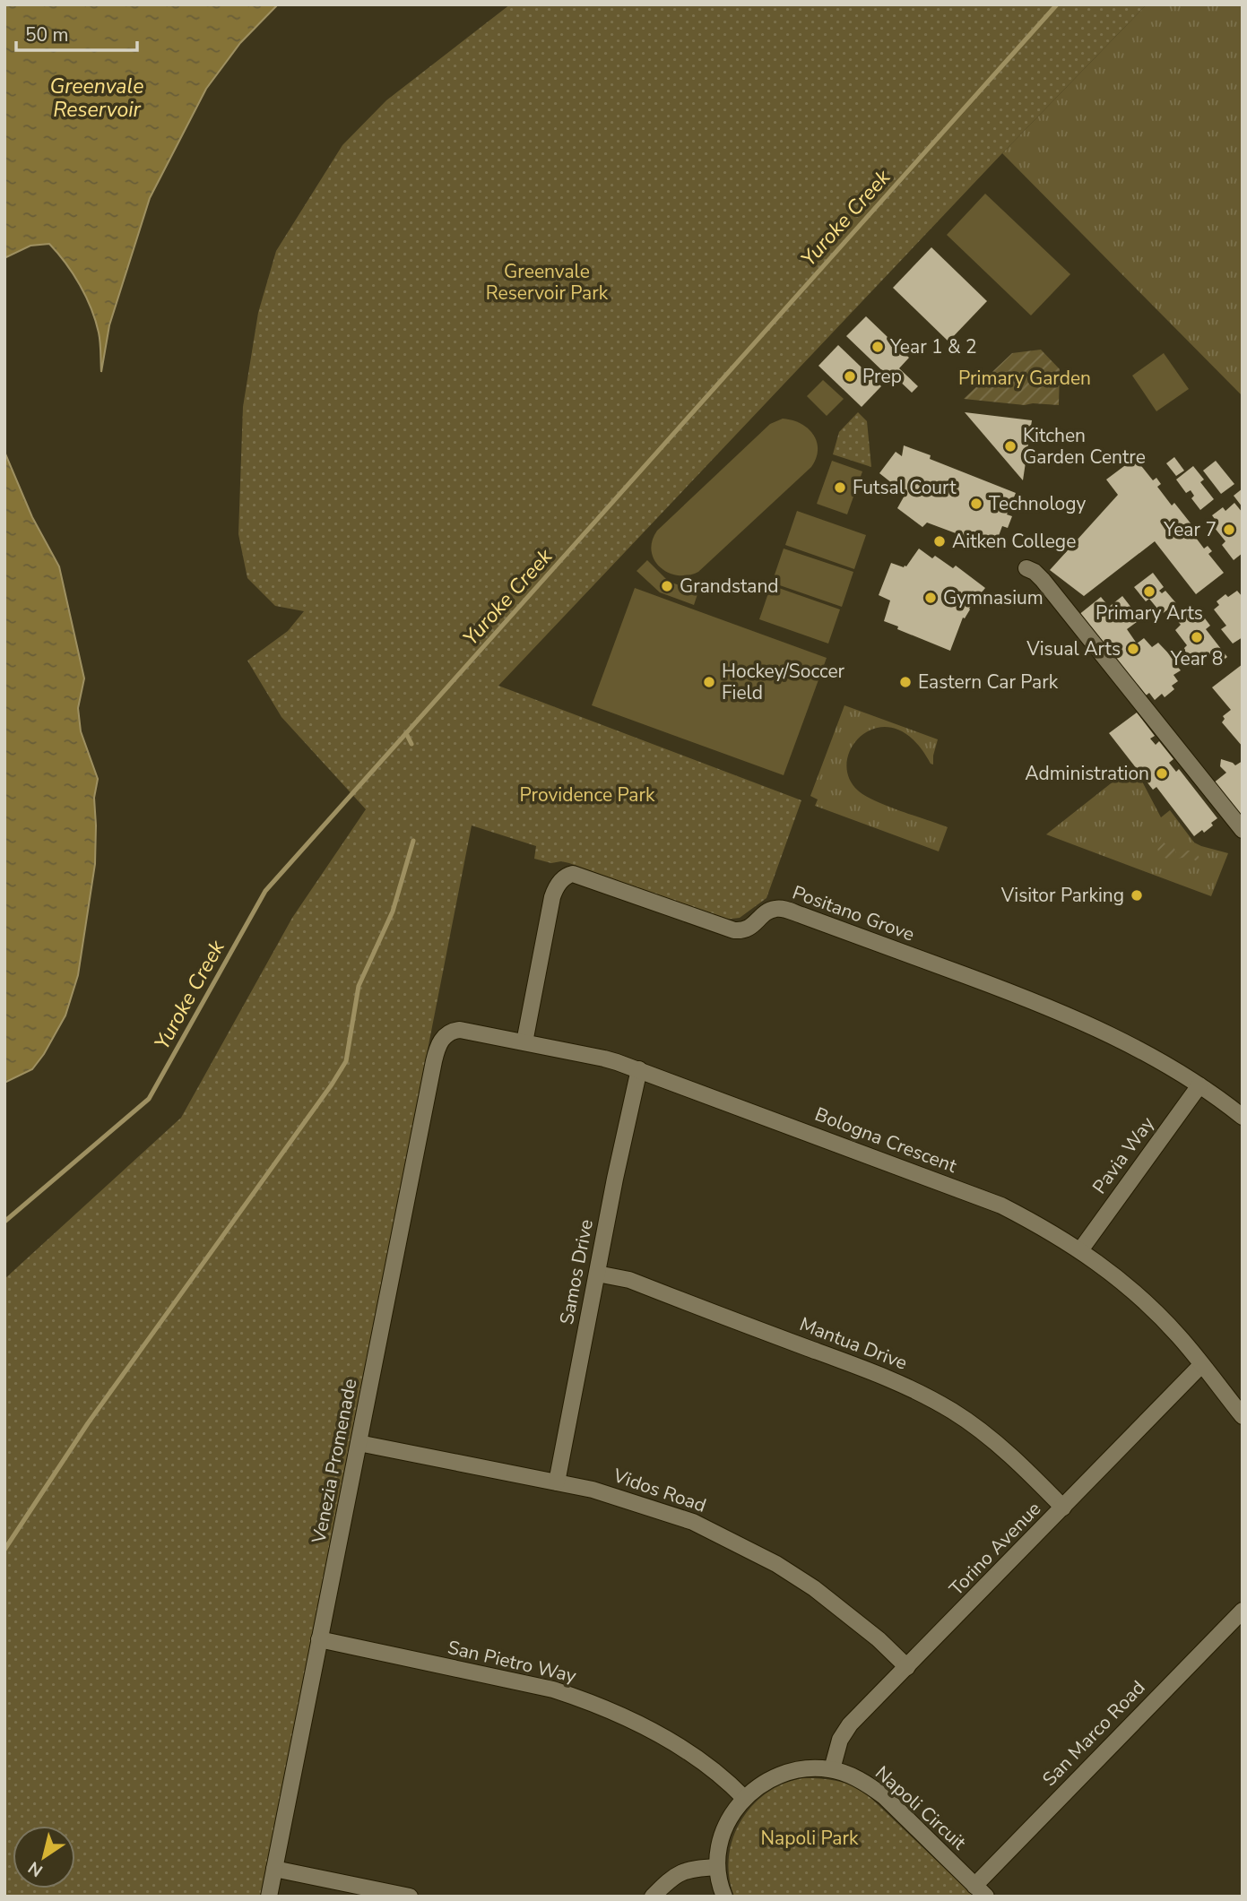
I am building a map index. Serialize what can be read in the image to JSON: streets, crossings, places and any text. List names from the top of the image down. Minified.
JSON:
{"streets":{"street":["Positano Grove","Bologna Crescent","Pavia Way","Samos Drive","Mantua Drive","Venezia Promenade","Vidos Road","Torino Avenue","San Pietro Way","San Marco Road","Napoli Circuit"]},"crossings":[["Positano Grove","Bologna Crescent"],["Positano Grove","Pavia Way"],["Bologna Crescent","Pavia Way"],["Bologna Crescent","Samos Drive"],["Bologna Crescent","Venezia Promenade"],["Bologna Crescent","Torino Avenue"],["Samos Drive","Mantua Drive"],["Samos Drive","Vidos Road"],["Mantua Drive","Torino Avenue"],["Venezia Promenade","Vidos Road"],["Venezia Promenade","San Pietro Way"],["Vidos Road","Torino Avenue"],["Torino Avenue","Napoli Circuit"],["San Pietro Way","Napoli Circuit"],["San Marco Road","Napoli Circuit"]],"water":["Greenvale Reservoir","Yuroke Creek"],"parks":["Greenvale Reservoir Park","Primary Garden","Providence Park","Napoli Park"],"places":["Year 1 & 2","Prep","Kitchen Garden Centre","Futsal Court","Technology","Year 7","Aitken College","Grandstand","Primary Arts","Gymnasium","Year 8","Visual Arts","Hockey/Soccer Field","Eastern Car Park","Administration","Visitor Parking"],"scale_bar":"50 m","north":"bottom left"}
